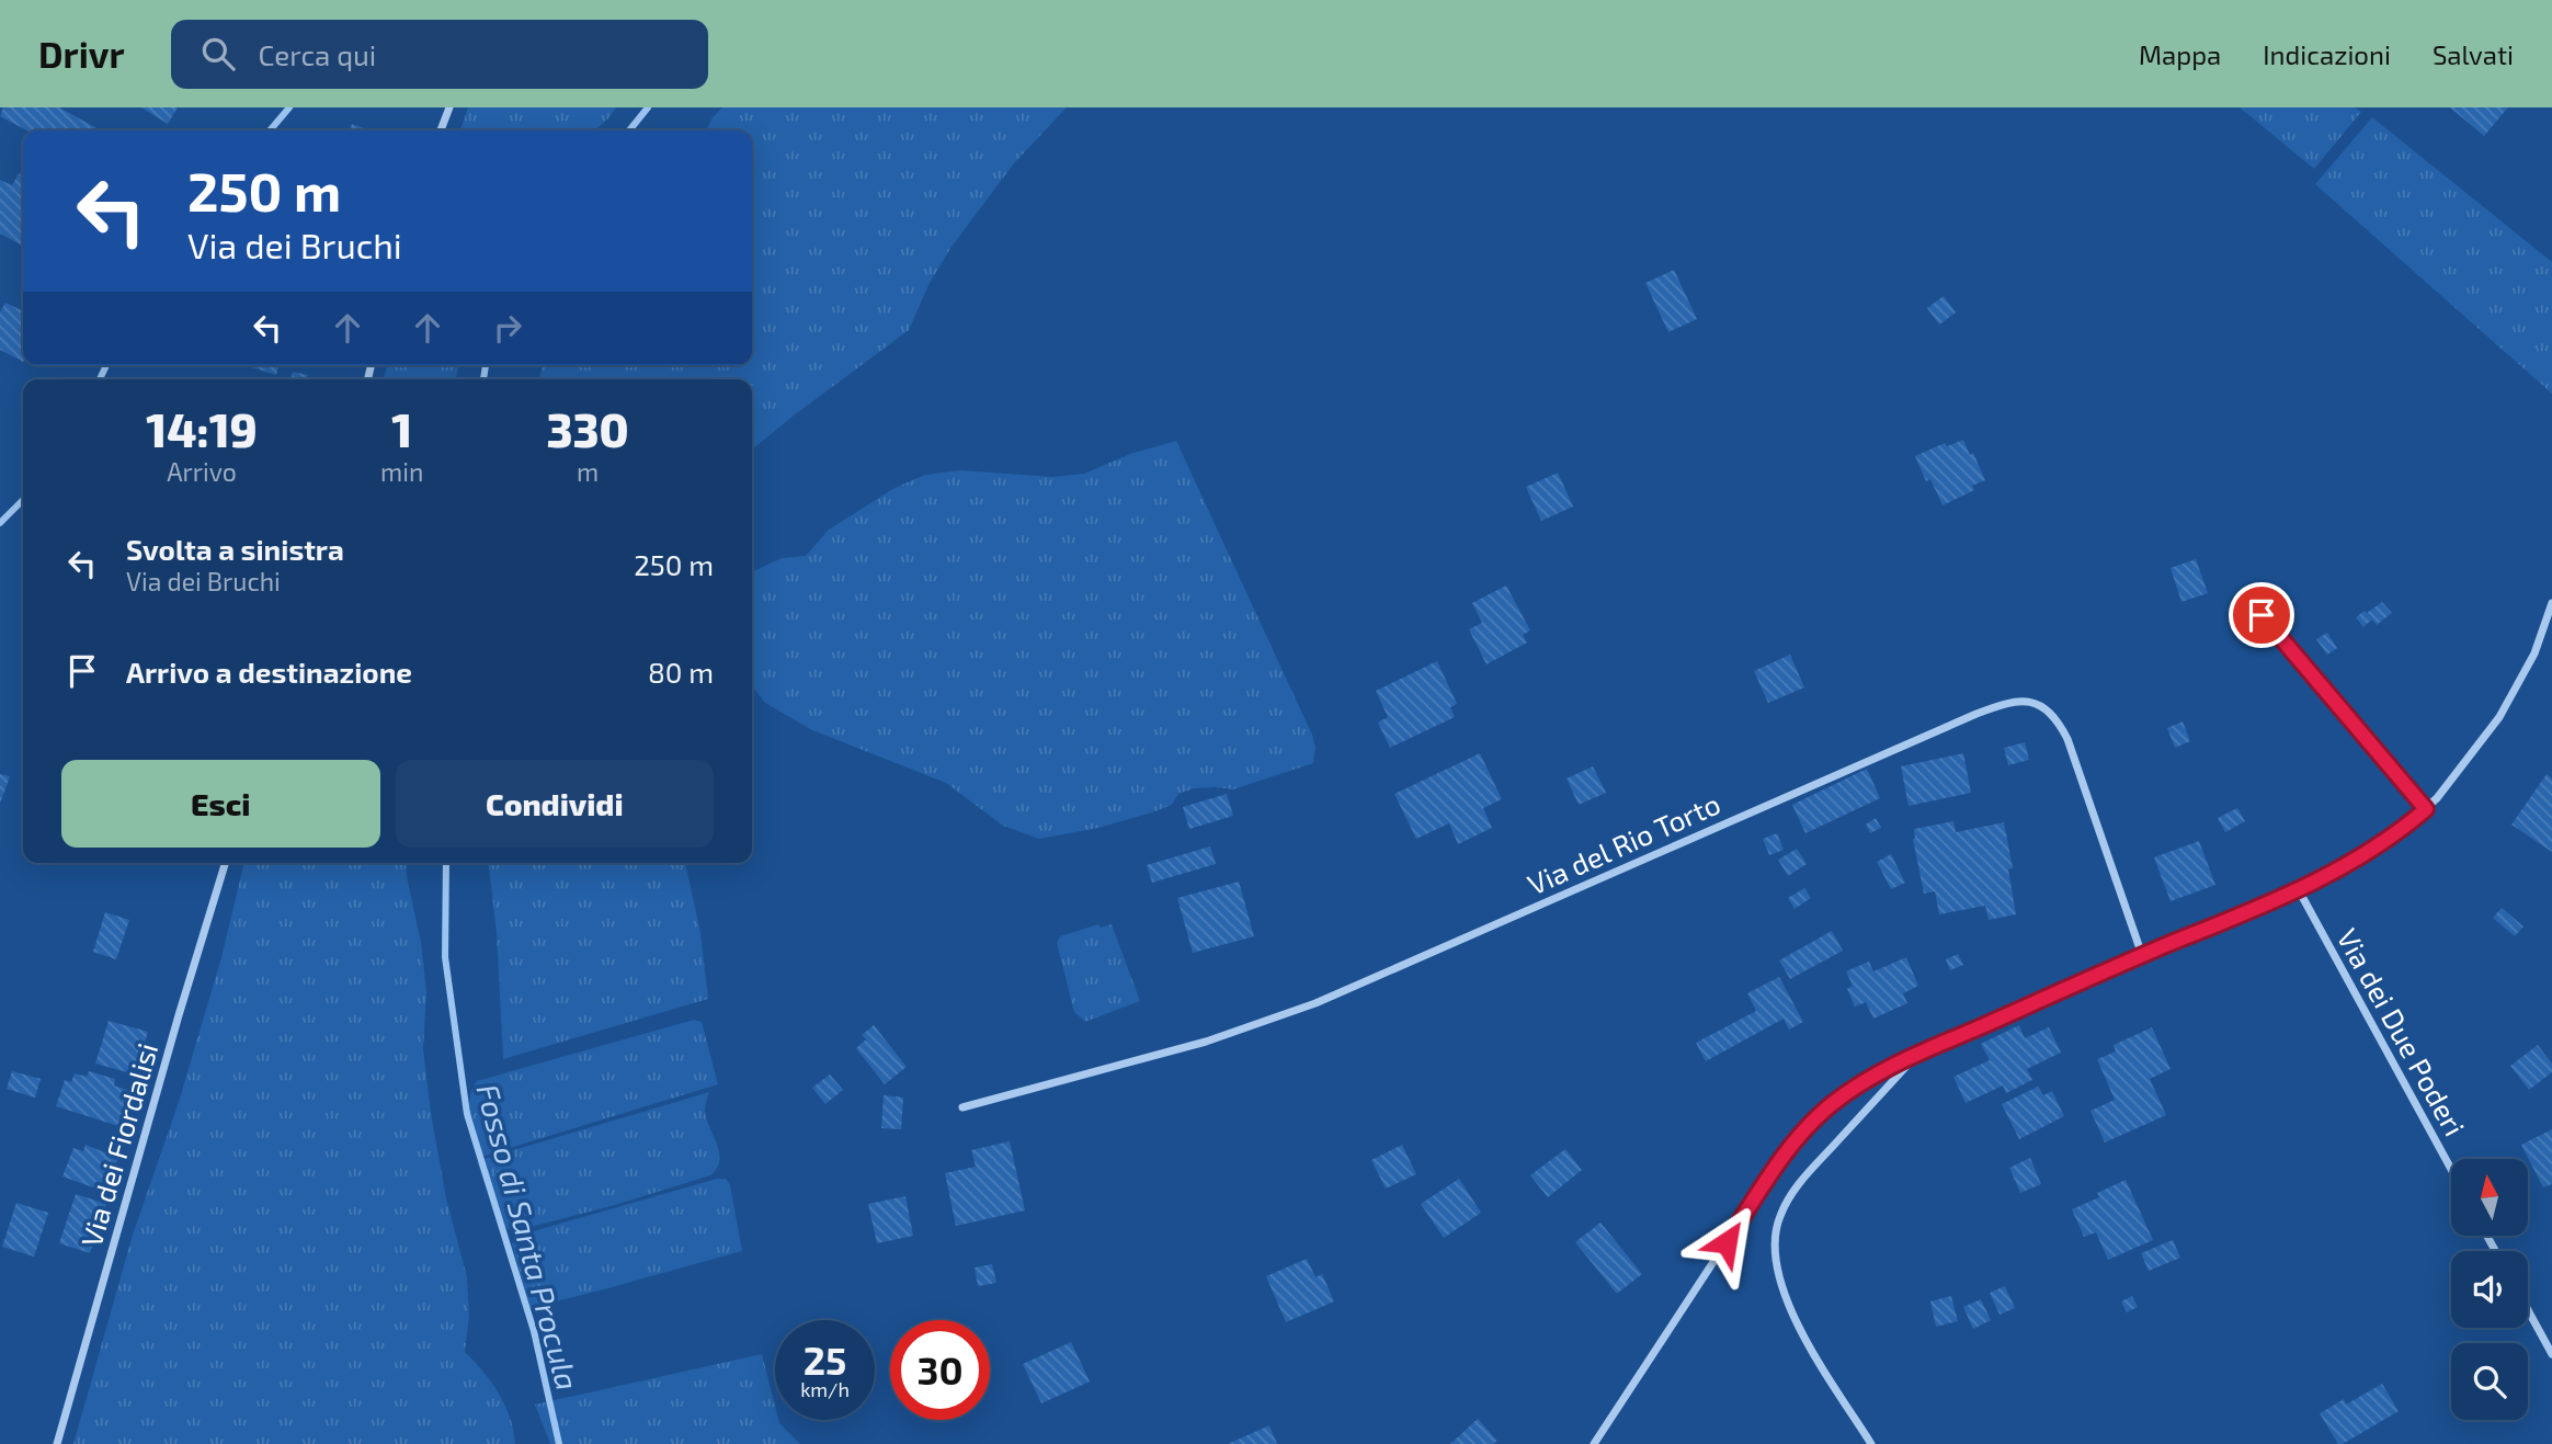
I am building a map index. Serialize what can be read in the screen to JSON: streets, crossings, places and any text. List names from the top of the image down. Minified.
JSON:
{"streets":{"street":["Via del Rio Torto","Via dei Due Poderi","Via dei Fiordalisi"]},"water":["Fosso di Santa Procula"],"north":"top","page":{"header":"Drivr","search":"Cerca qui","nav":["Mappa","Indicazioni","Salvati"],"turn":["250 m","Via dei Bruchi"],"eta":["14:19","Arrivo","1","min","330","m"],"list":[{"name":"Svolta a sinistra","note":"Via dei Bruchi","value":"250 m"},{"name":"Arrivo a destinazione","value":"80 m"}],"buttons":["Esci","Condividi"],"speed":"25 km/h","limit":"30"}}
